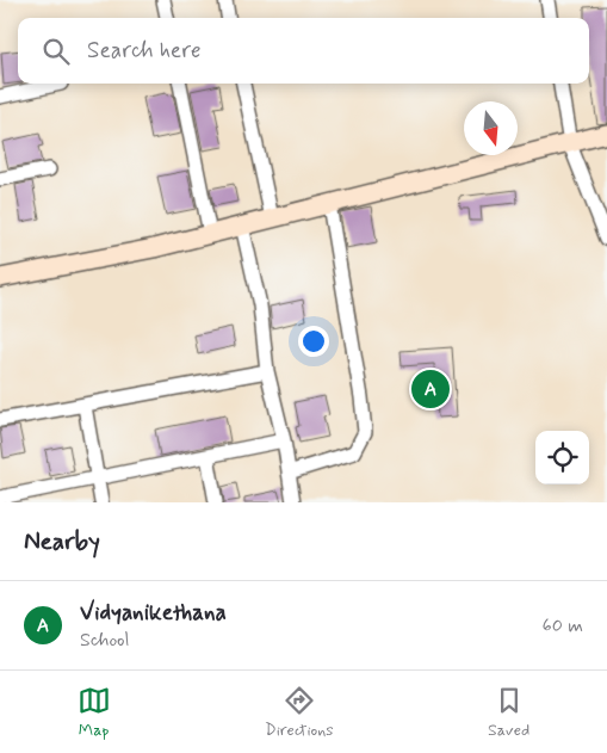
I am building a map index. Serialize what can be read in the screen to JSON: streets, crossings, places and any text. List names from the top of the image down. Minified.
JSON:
{"north":"bottom","page":{"search":"Search here","pins":"A","heading":"Nearby","list":[{"mark":"A","name":"Vidyanikethana","note":"School","value":"60 m"}],"nav":["Map","Directions","Saved"]}}
